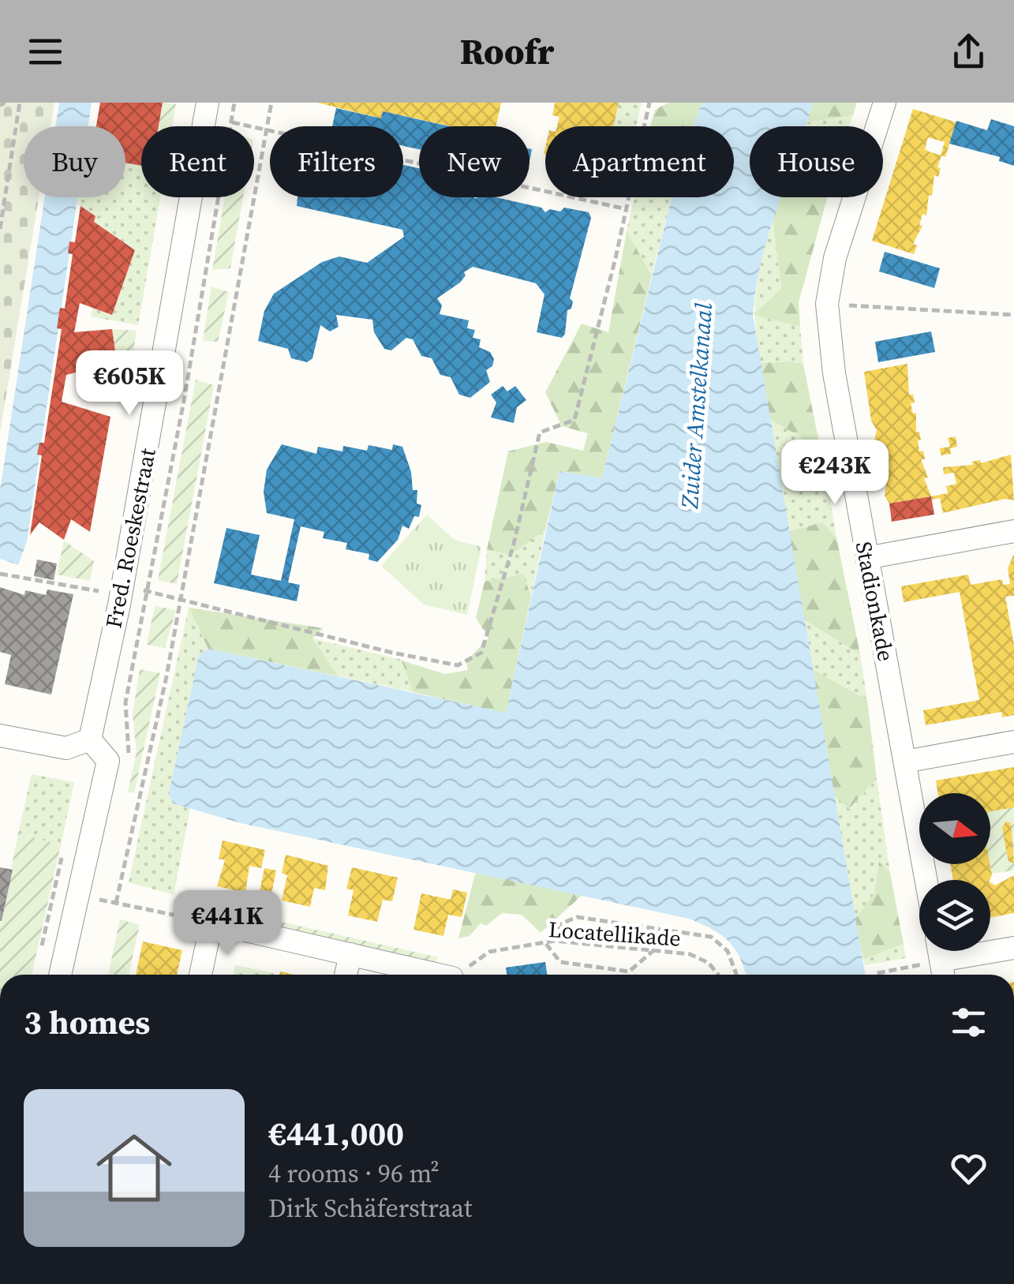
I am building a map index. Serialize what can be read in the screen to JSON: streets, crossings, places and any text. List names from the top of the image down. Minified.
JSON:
{"streets":{"street":["Fred. Roeskestraat","Stadionkade"],"path":["Locatellikade"]},"water":["Zuider Amstelkanaal"],"north":"right","page":{"header":"Roofr","chip":["Buy","Rent","Filters","New","Apartment","House"],"price":["€605K","€243K","€441K"],"heading":"3 homes","list":[{"name":"€441,000","note":"4 rooms · 96 m² · Dirk Schäferstraat"}]}}
